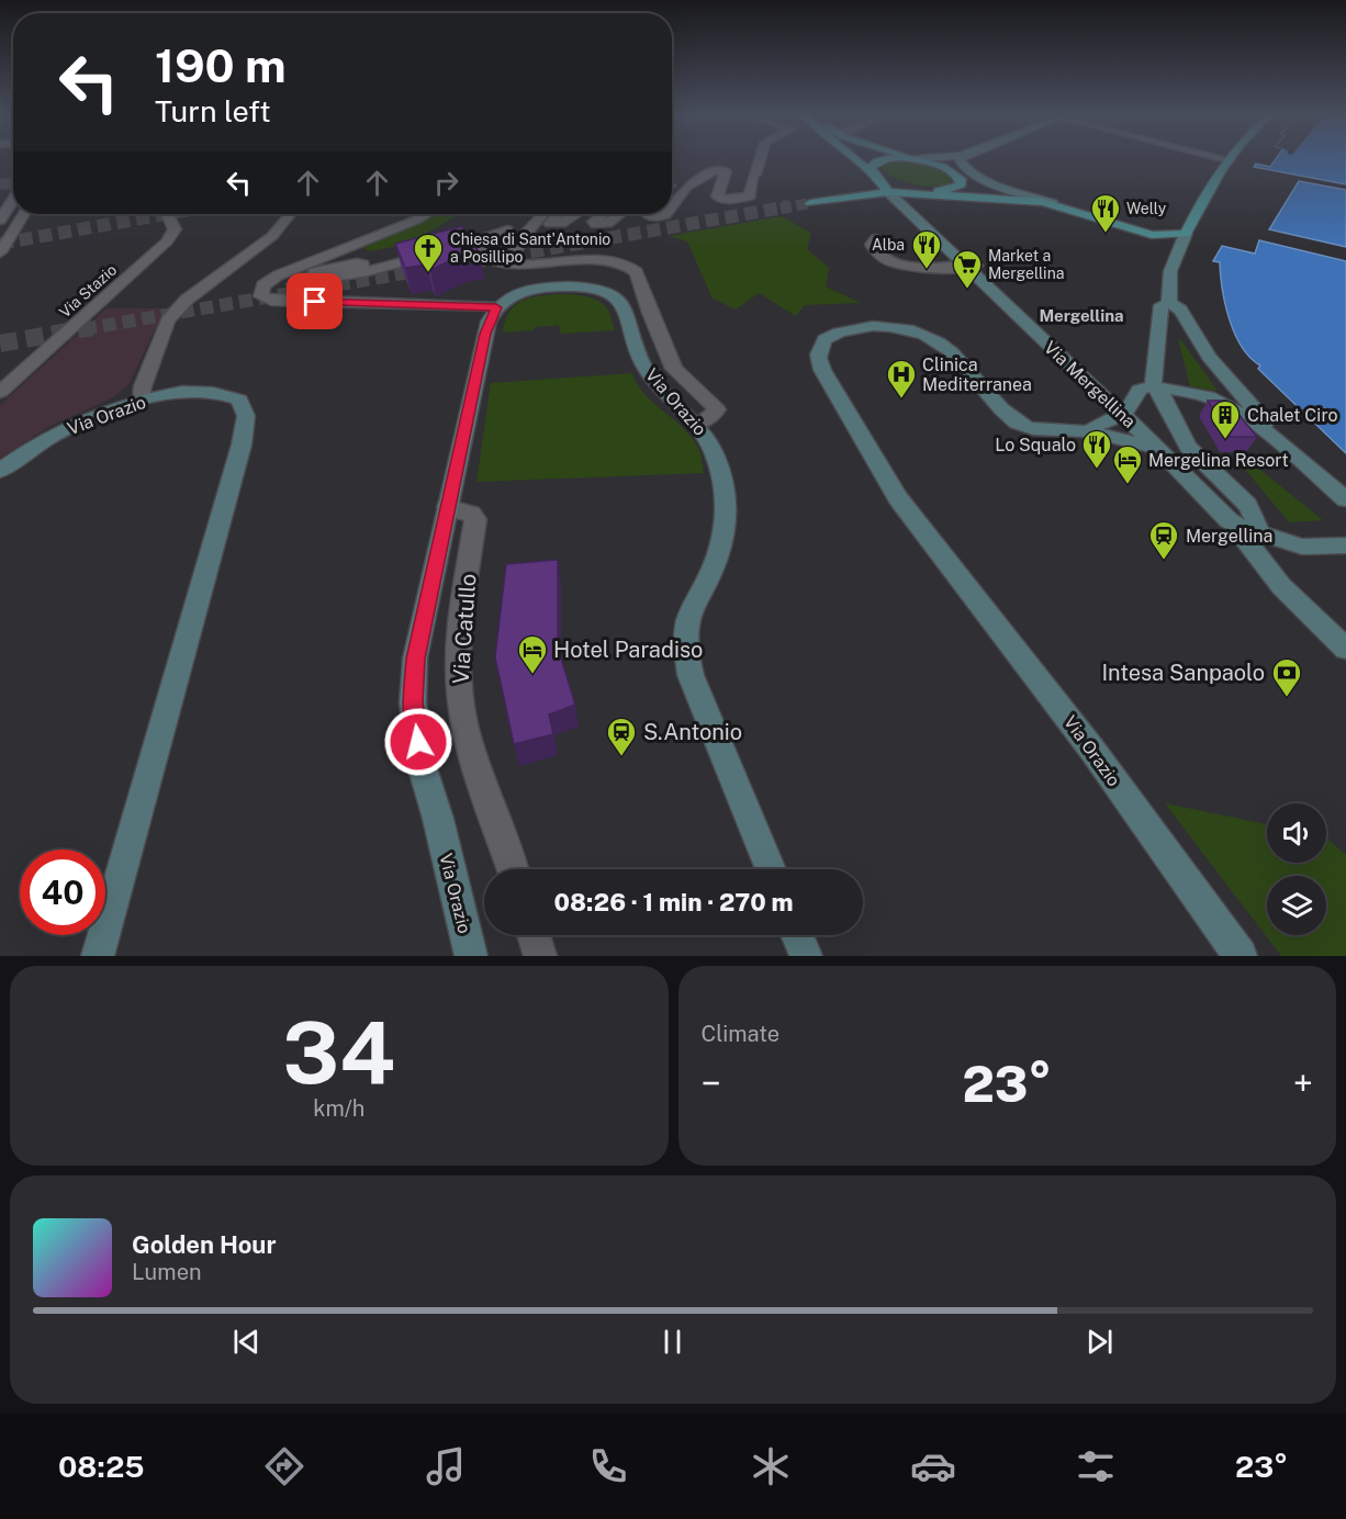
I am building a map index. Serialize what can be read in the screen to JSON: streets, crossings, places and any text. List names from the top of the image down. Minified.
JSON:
{"streets":{"main road":["Via Mergellina"],"street":["Via Stazio","Via Orazio","Via Catullo"]},"crossings":[["Via Mergellina","Via Orazio"],["Via Orazio","Via Catullo"]],"districts":["Mergellina"],"places":{"restaurant":["Welly","Alba","Lo Squalo"],"church":["Chiesa di Sant'Antonio a Posillipo"],"supermarket":["Market a Mergellina"],"hospital":["Clinica Mediterranea"],"building":["Chalet Ciro"],"hotel":["Mergelina Resort","Hotel Paradiso"],"station":["Mergellina","S.Antonio"],"bank":["Intesa Sanpaolo"]},"page":{"turn":["190 m","Turn left"],"limit":"40","trip":"08:26 · 1 min · 270 m","tile":[["34","km/h"],"Climate"],"heat":["−","23°","+"],"song":["Golden Hour","Lumen"],"tabs":["08:25","23°"]}}
